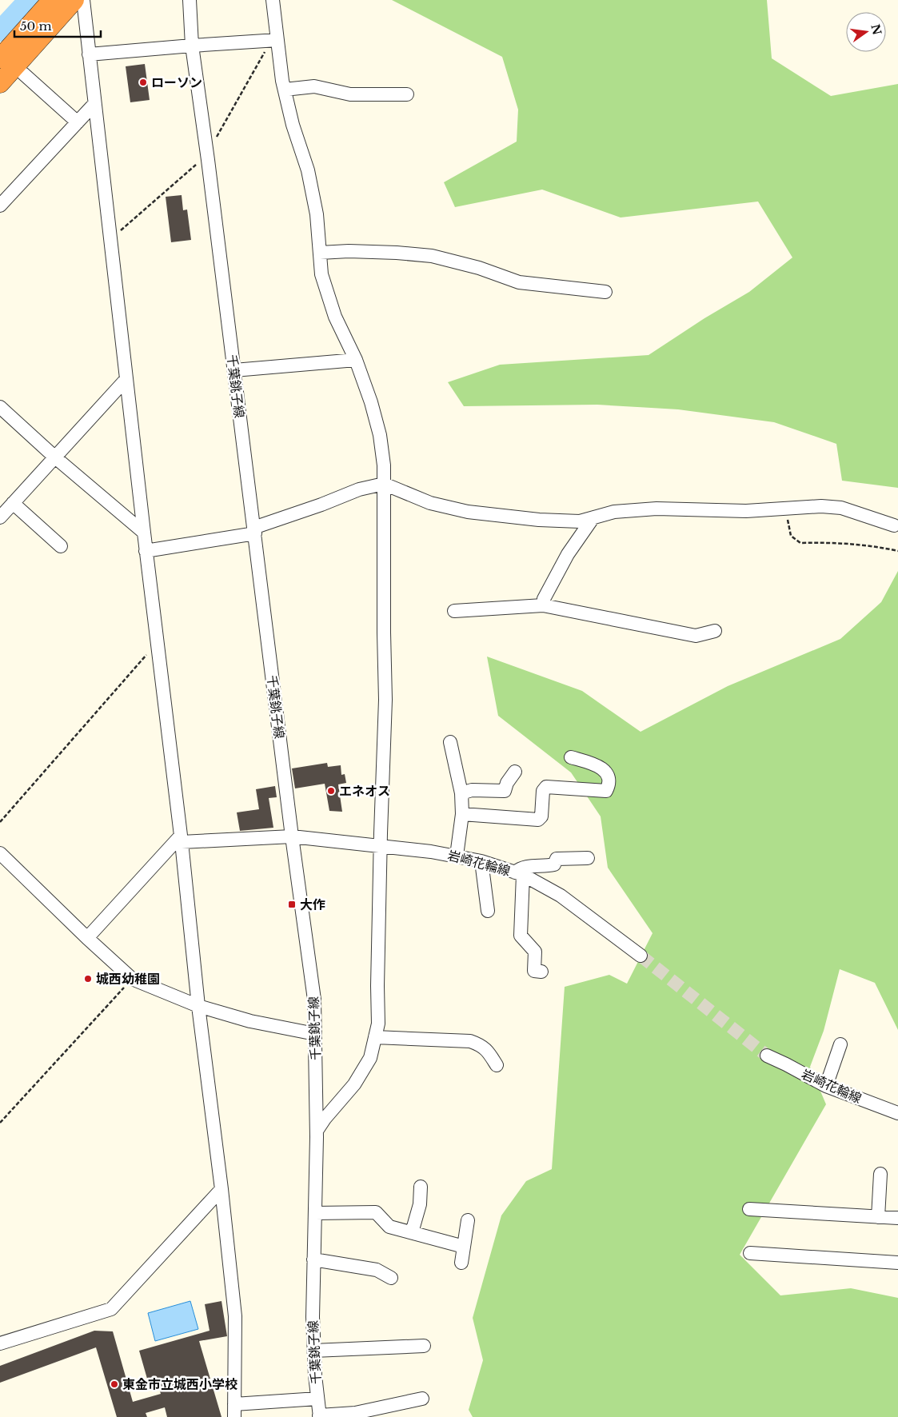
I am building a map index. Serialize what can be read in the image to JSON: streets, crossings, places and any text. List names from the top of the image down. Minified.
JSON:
{"streets":{"street":["千葉銚子線","岩崎花輪線"]},"crossings":[["千葉銚子線","岩崎花輪線"]],"places":{"other":["ローソン","エネオス","城西幼稚園","東金市立城西小学校"],"transit":["大作"]},"scale_bar":"50 m","north":"right"}
